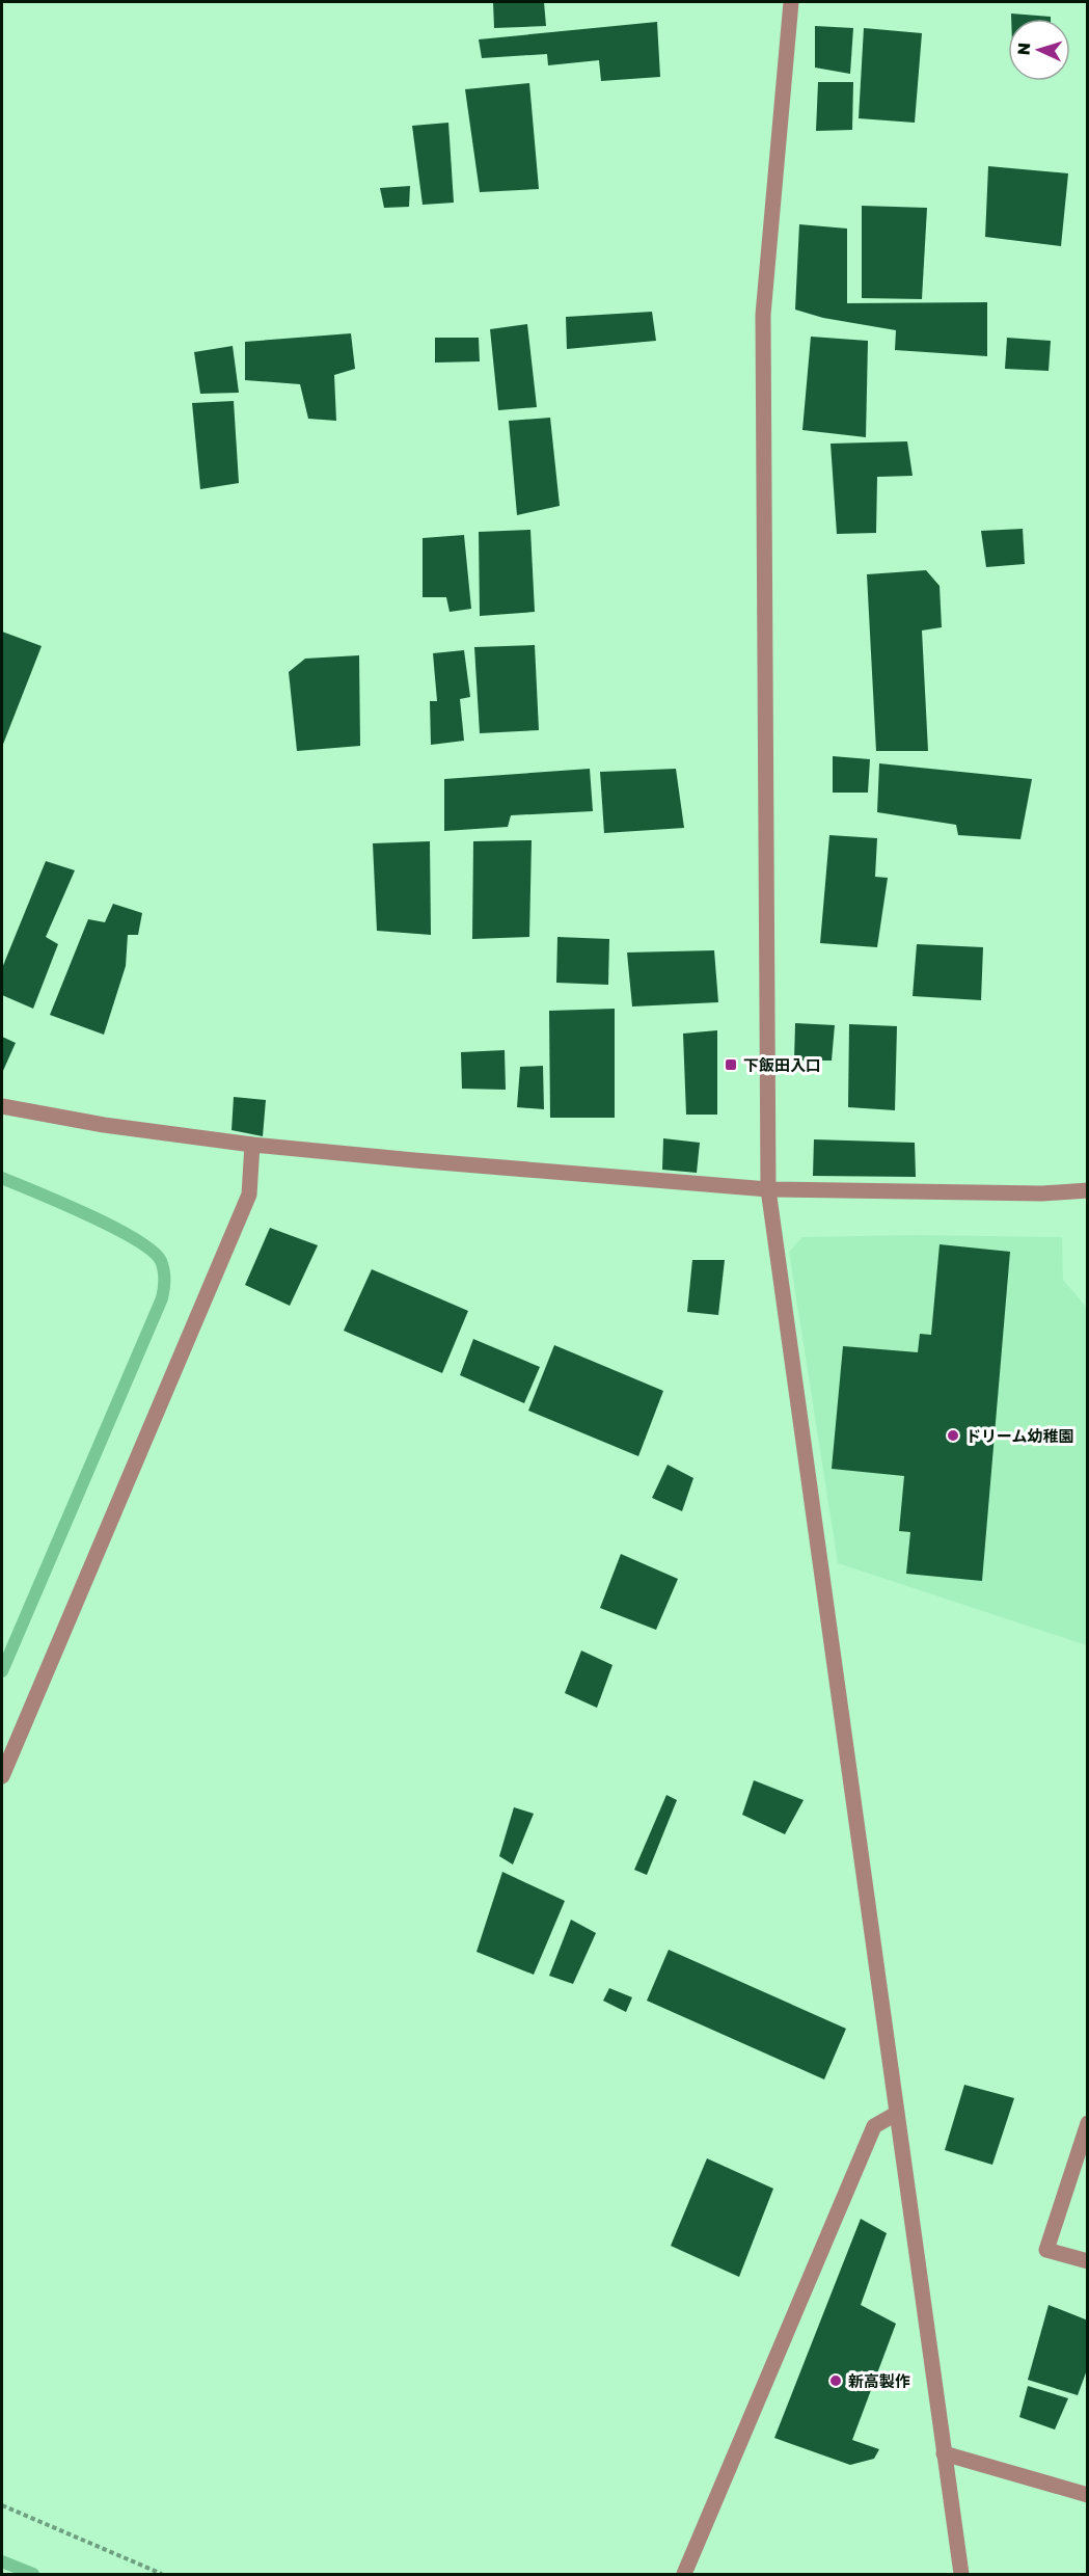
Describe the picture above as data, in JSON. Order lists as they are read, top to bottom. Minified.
{"places":{"transit":["下飯田入口"],"other":["ドリーム幼稚園","新高製作"]},"north":"left"}
